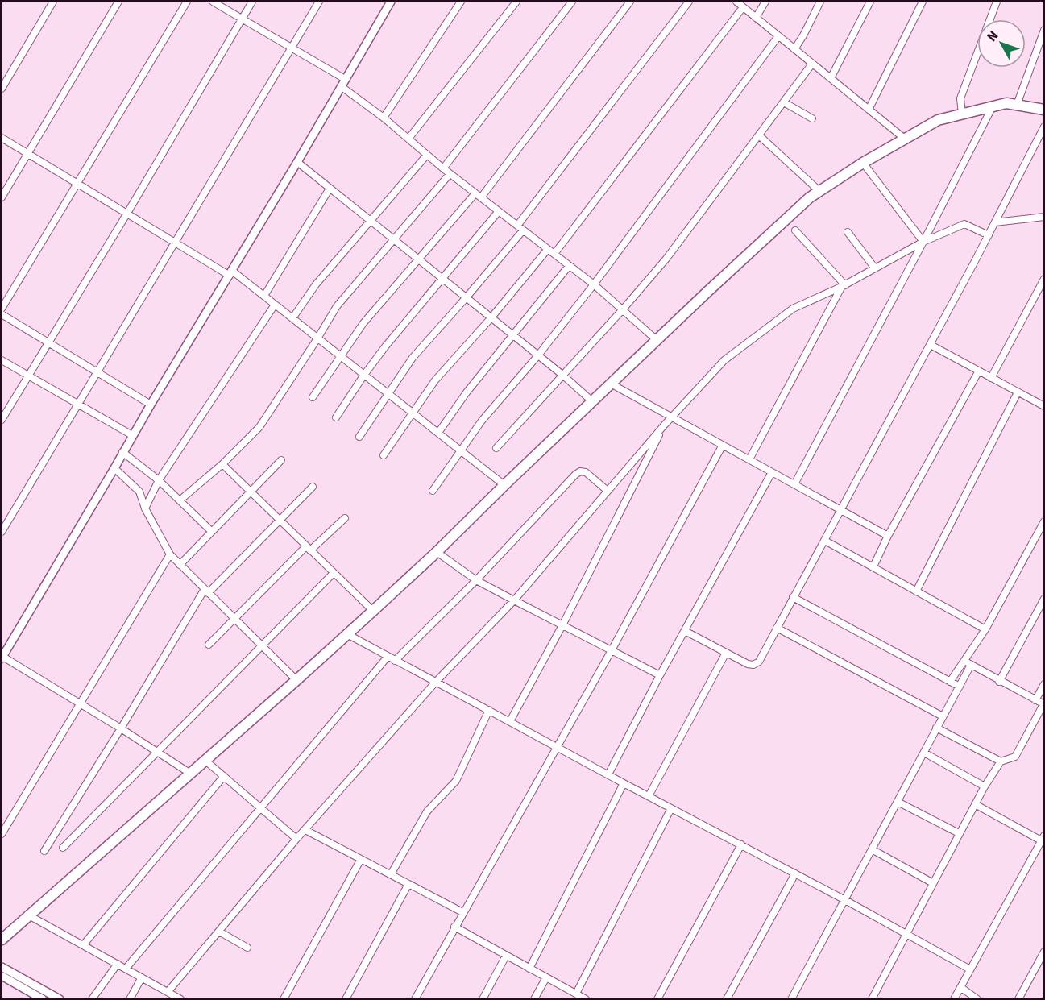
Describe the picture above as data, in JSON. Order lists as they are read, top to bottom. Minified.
{"north":"top left"}
